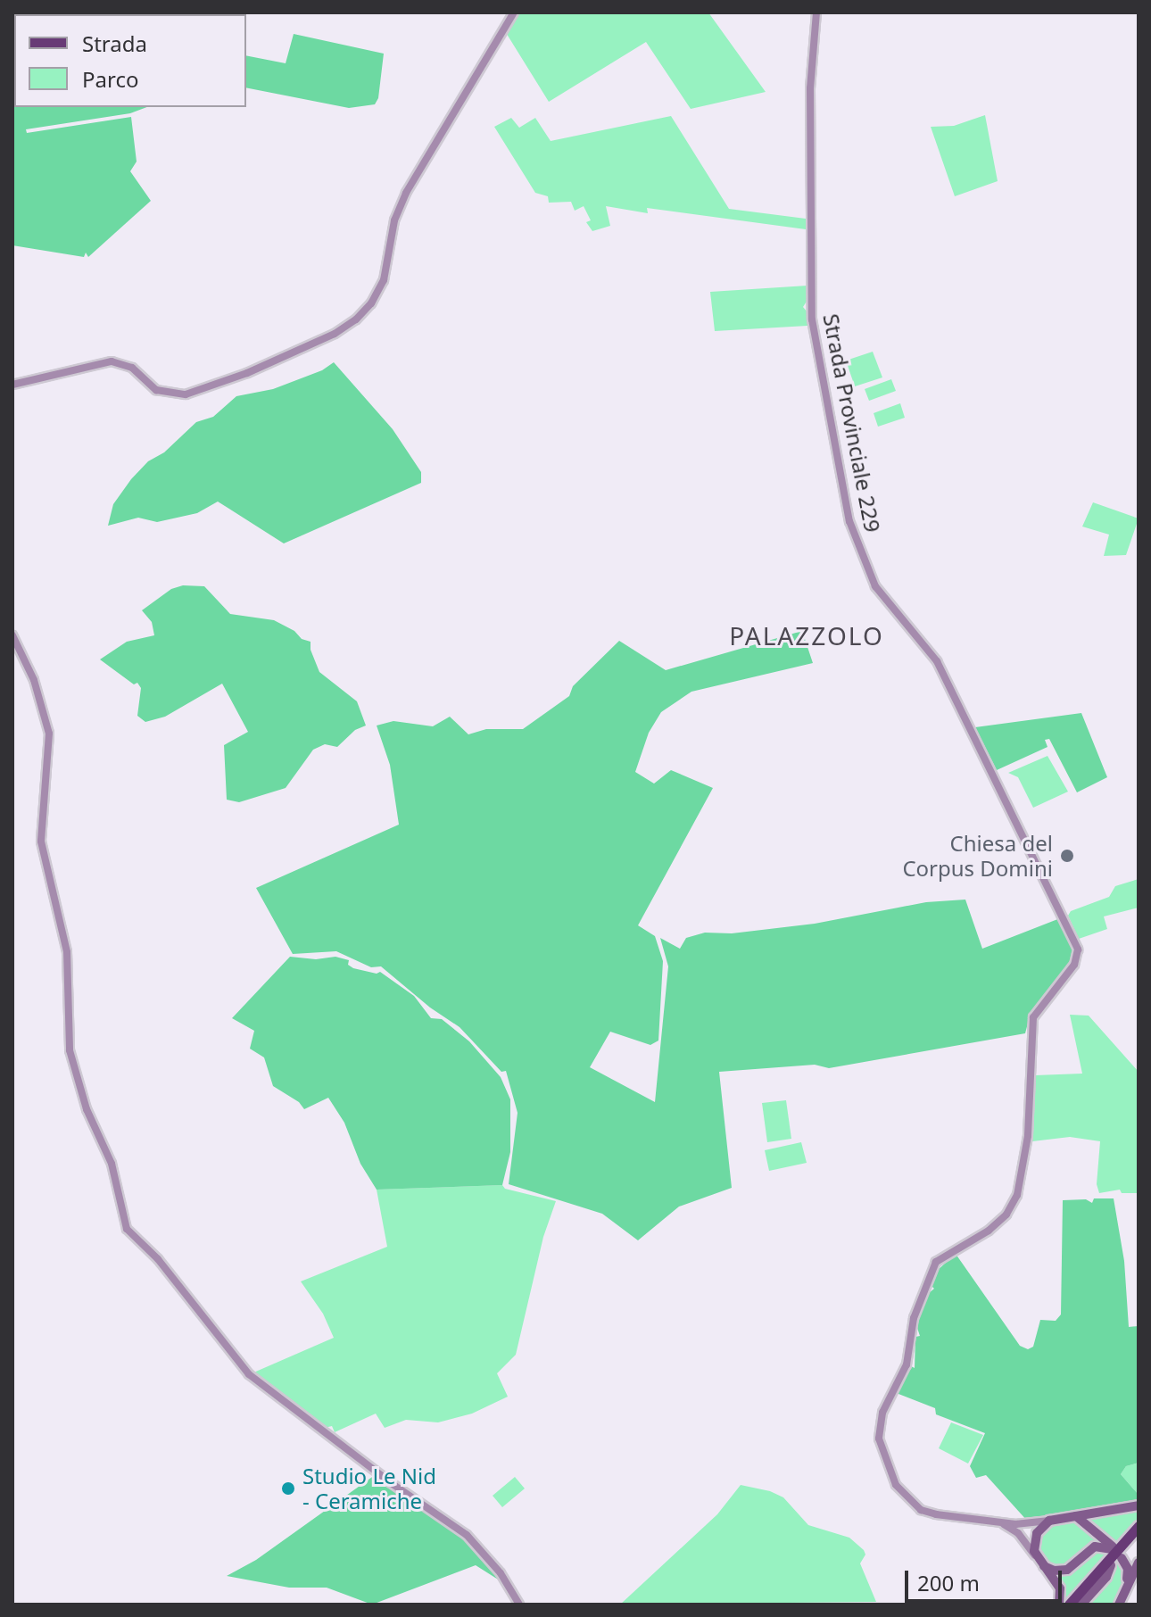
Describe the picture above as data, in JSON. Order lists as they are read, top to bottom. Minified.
{"streets":{"street":["Strada Provinciale 229"]},"districts":["PALAZZOLO"],"places":["Chiesa del Corpus Domini","Studio Le Nid - Ceramiche"],"legend":["Strada","Parco"],"scale_bar":"200 m"}
